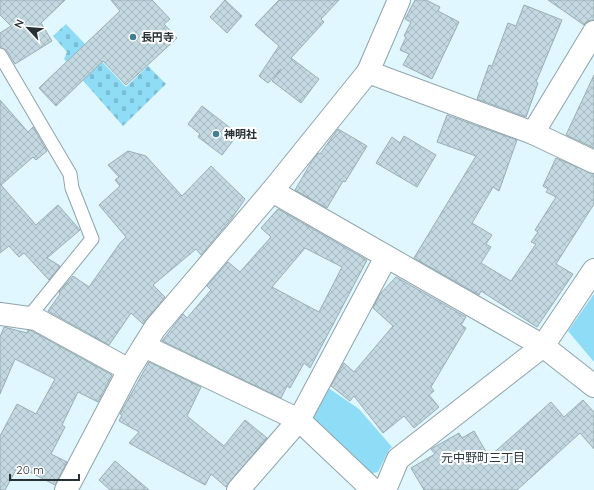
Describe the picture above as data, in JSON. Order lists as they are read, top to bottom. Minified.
{"districts":["元中野町三丁目"],"places":["長円寺","神明社"],"scale_bar":"20 m","north":"top left"}
